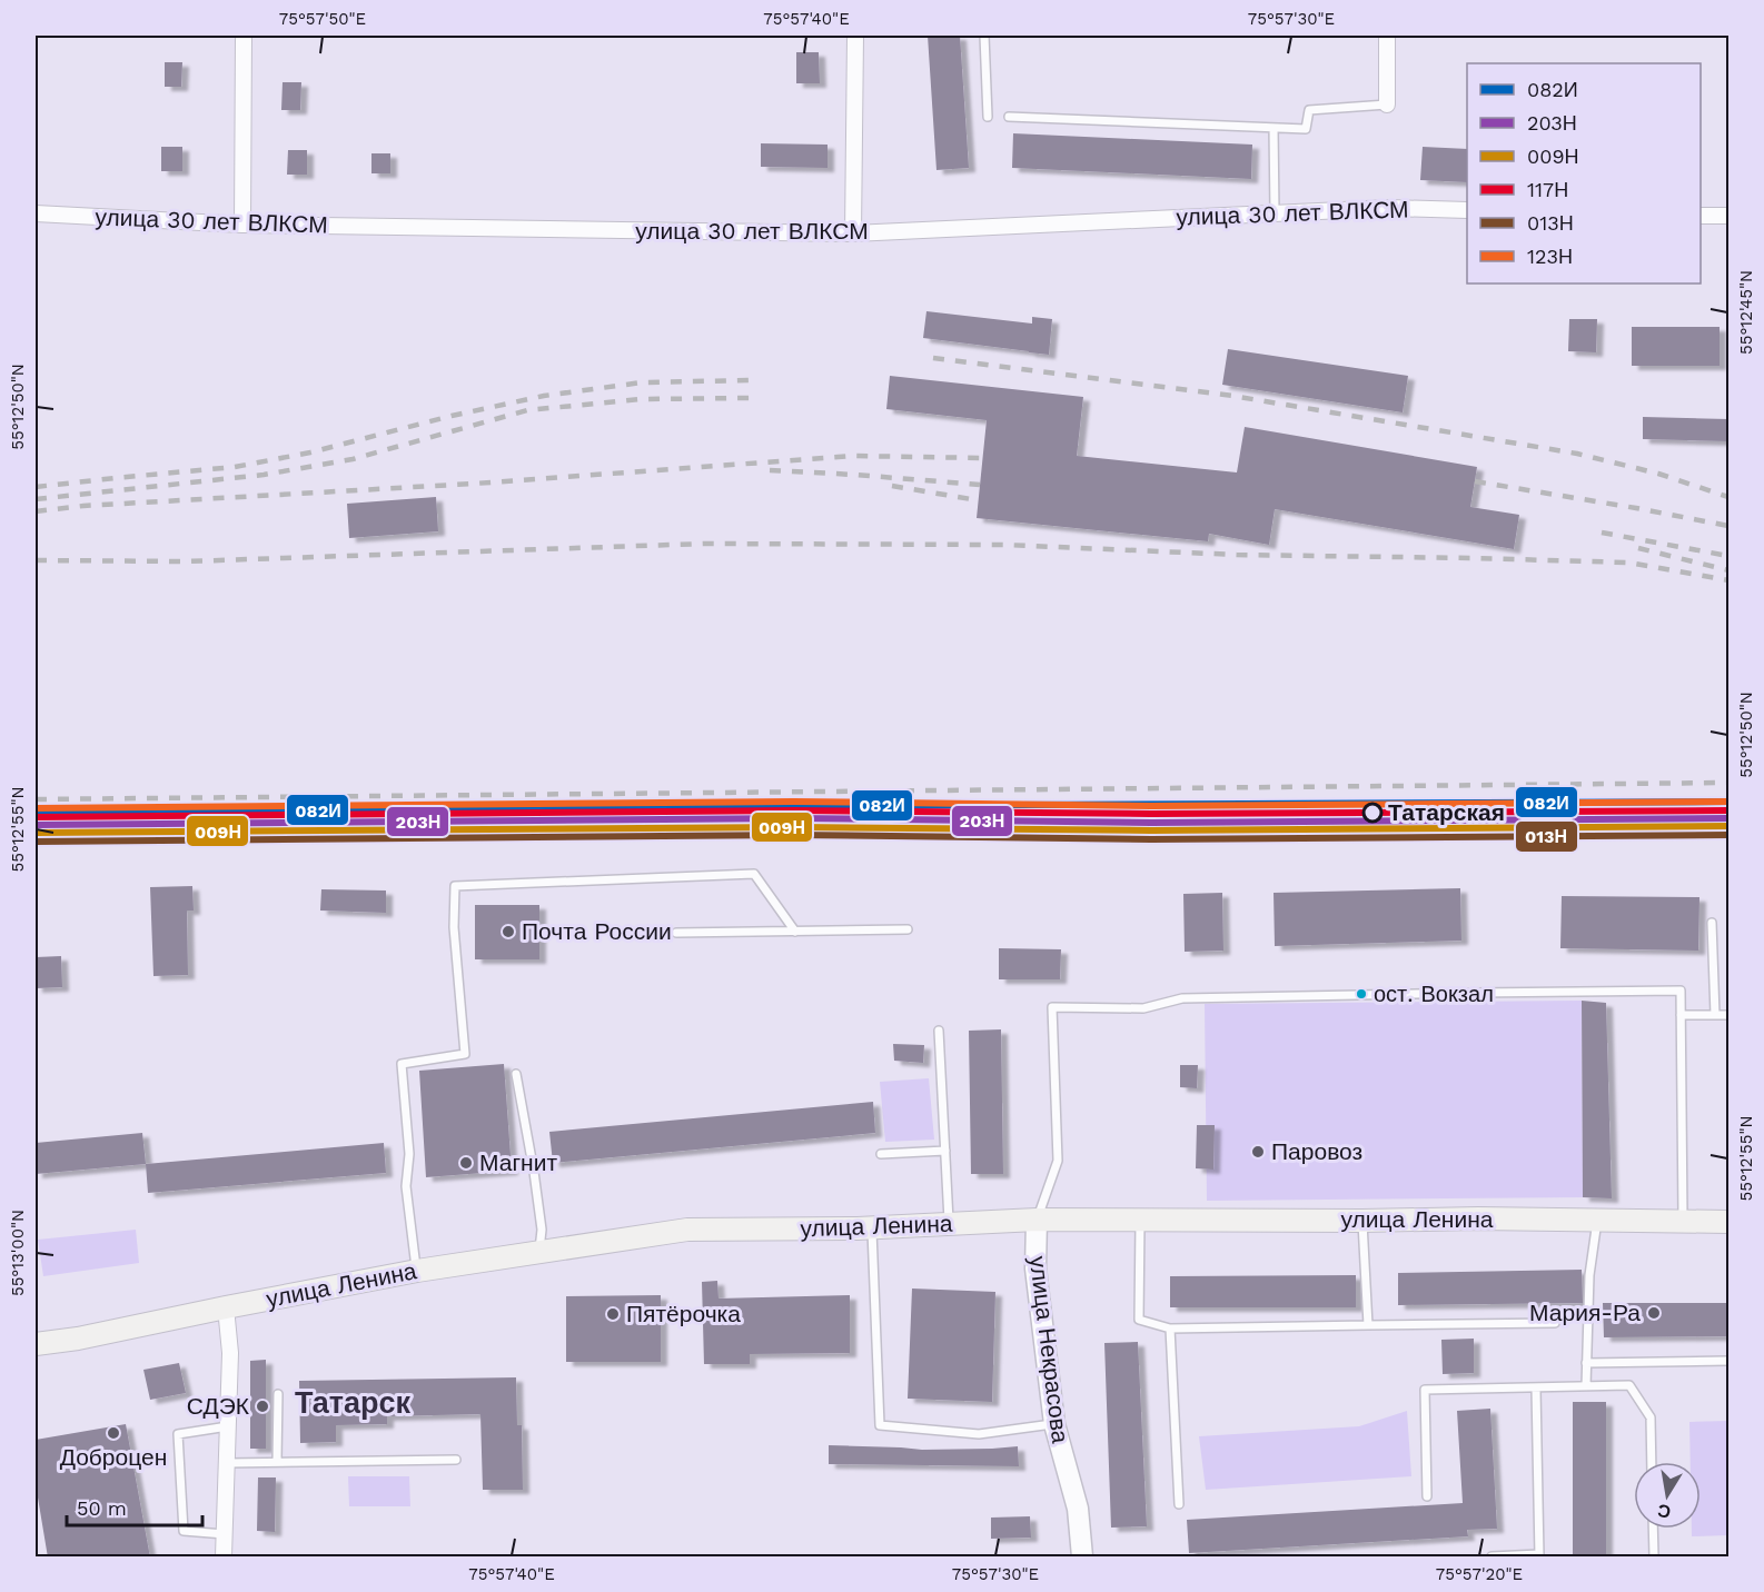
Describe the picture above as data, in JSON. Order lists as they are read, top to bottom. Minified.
{"streets":{"main road":["улица Ленина"],"street":["улица 30 лет ВЛКСМ","улица Некрасова"]},"crossings":[["улица Ленина","улица Некрасова"]],"districts":["Татарск"],"places":["Татарская","Почта России","ост. Вокзал","Паровоз","Магнит","Мария-Ра","Пятёрочка","СДЭК","Доброцен"],"lines":["transit line 082И","transit line 123Н","transit line 117Н","transit line 203Н","transit line 009Н","transit line 013Н"],"legend":["082И","203Н","009Н","117Н","013Н","123Н"],"scale_bar":"50 m","north":"bottom","coordinates":["75°57'50\"E","75°57'40\"E","75°57'30\"E","55°12'45\"N","55°12'50\"N","55°12'55\"N","55°13'00\"N","75°57'20\"E"]}
